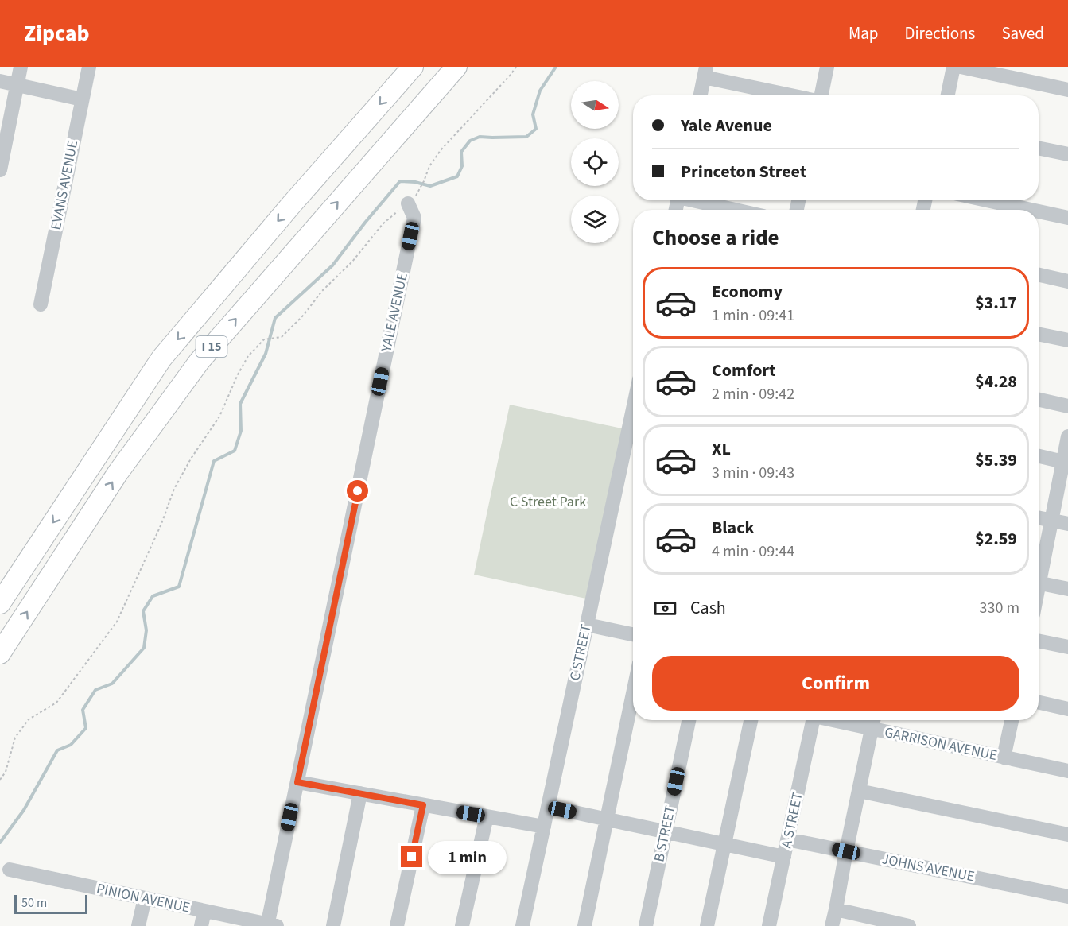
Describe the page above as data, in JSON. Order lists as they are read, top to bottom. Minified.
{"streets":{"highway":["I 15"],"street":["EVANS AVENUE","YALE AVENUE","C STREET","GARRISON AVENUE","A STREET","B STREET","JOHNS AVENUE","PINION AVENUE"]},"crossings":[["YALE AVENUE","PINION AVENUE"],["A STREET","JOHNS AVENUE"]],"parks":["C Street Park"],"scale_bar":"50 m","north":"right","page":{"header":"Zipcab","nav":["Map","Directions","Saved"],"banner":["Yale Avenue","Princeton Street"],"heading":"Choose a ride","list":[{"name":"Economy","note":"1 min · 09:41","value":"$3.17"},{"name":"Comfort","note":"2 min · 09:42","value":"$4.28"},{"name":"XL","note":"3 min · 09:43","value":"$5.39"},{"name":"Black","note":"4 min · 09:44","value":"$2.59"}],"pay":["Cash","330 m"],"buttons":"Confirm","bubble":"1 min","scale":"50 m"}}
